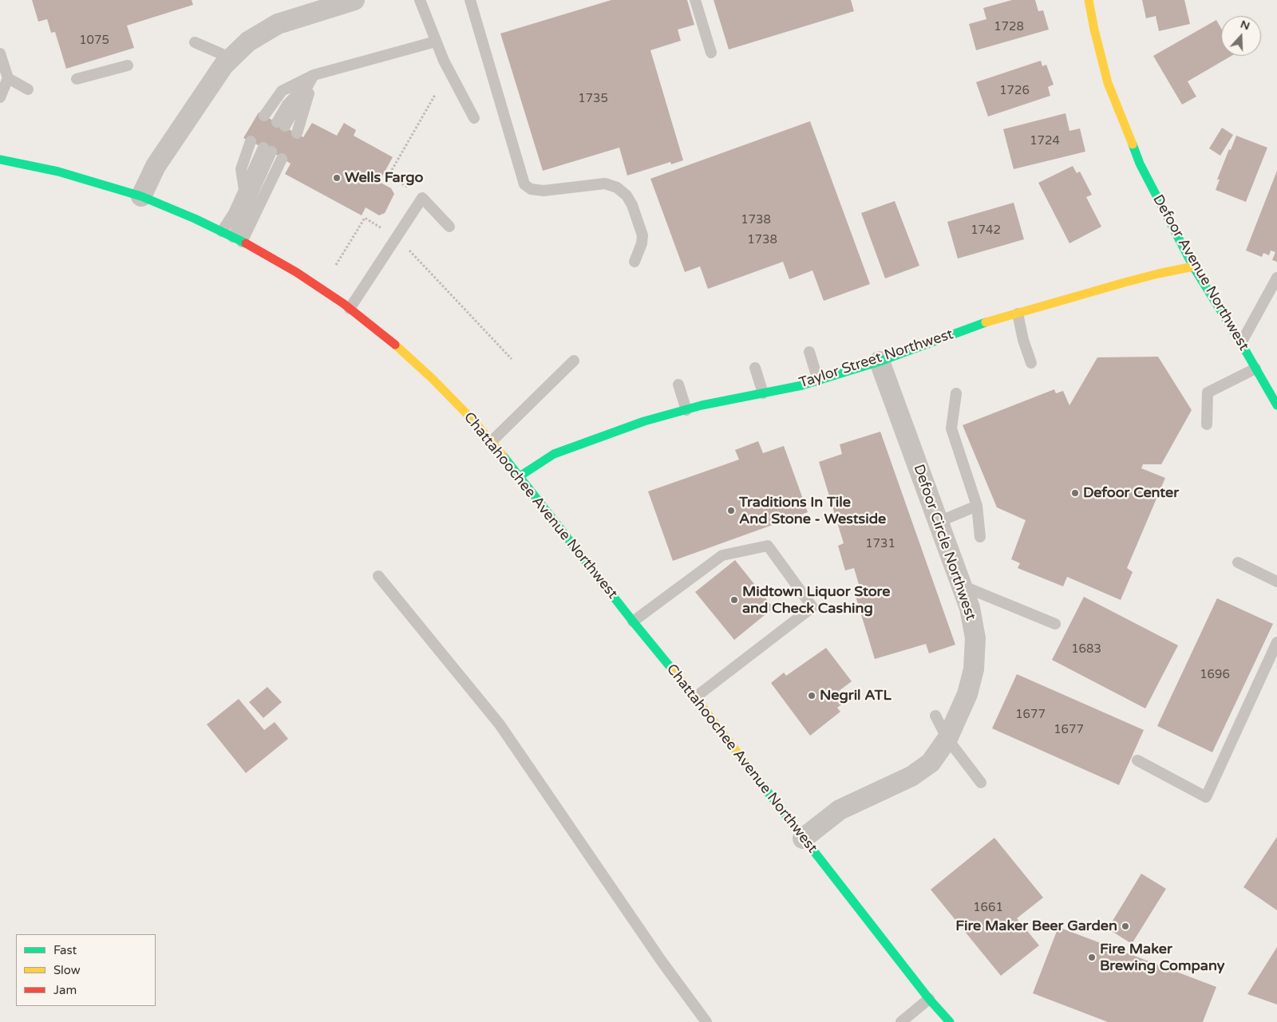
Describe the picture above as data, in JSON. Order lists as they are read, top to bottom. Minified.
{"streets":{"street":["Defoor Avenue Northwest","Taylor Street Northwest","Chattahoochee Avenue Northwest","Defoor Circle Northwest"]},"crossings":[["Defoor Avenue Northwest","Taylor Street Northwest"],["Taylor Street Northwest","Chattahoochee Avenue Northwest"],["Taylor Street Northwest","Defoor Circle Northwest"],["Chattahoochee Avenue Northwest","Defoor Circle Northwest"]],"places":["Wells Fargo","Defoor Center","Traditions In Tile And Stone - Westside","Midtown Liquor Store and Check Cashing","Negril ATL","Fire Maker Beer Garden","Fire Maker Brewing Company"],"house_numbers":["1728","1075","1726","1735","1724","1738","1742","1738","1731","1683","1696","1677","1677","1661"],"legend":["Fast","Slow","Jam"],"north":"top"}
